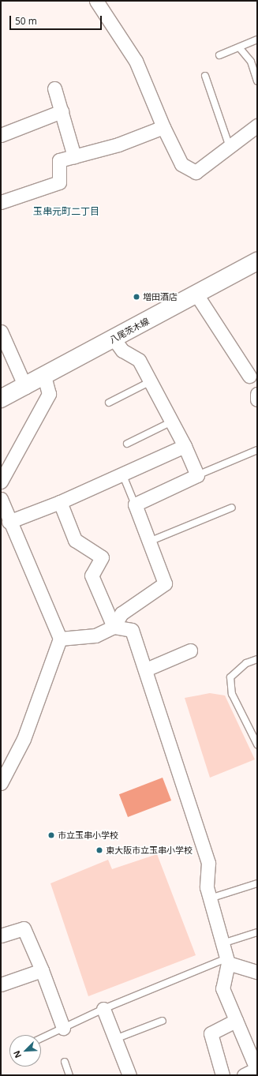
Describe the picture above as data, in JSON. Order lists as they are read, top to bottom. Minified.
{"streets":{"main road":["八尾茨木線"]},"districts":["玉串元町二丁目"],"places":["増田酒店","市立玉串小学校","東大阪市立玉串小学校"],"scale_bar":"50 m","north":"bottom left"}
